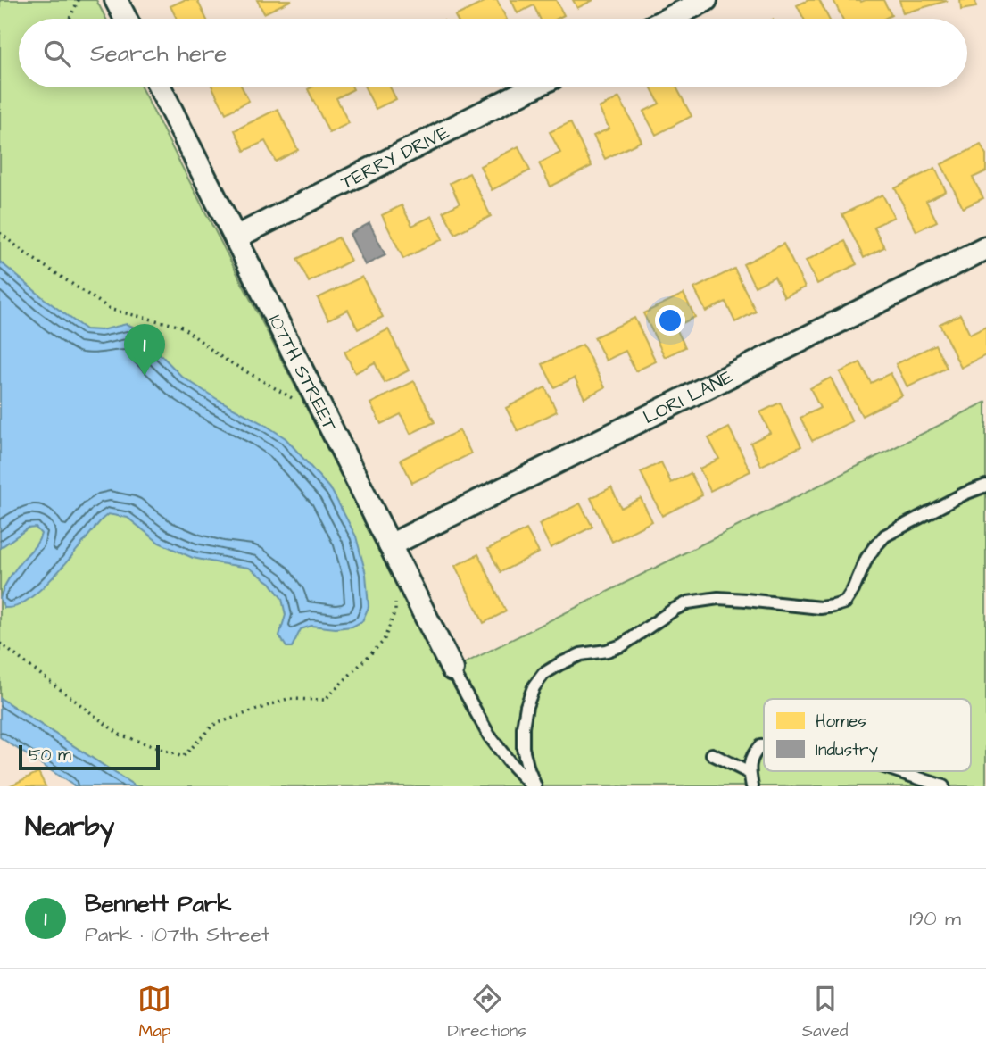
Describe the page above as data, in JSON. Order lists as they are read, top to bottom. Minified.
{"streets":{"street":["TERRY DRIVE","107TH STREET","LORI LANE"]},"crossings":[["TERRY DRIVE","107TH STREET"],["107TH STREET","LORI LANE"]],"legend":["Homes","Industry"],"scale_bar":"50 m","page":{"search":"Search here","pins":"1","scale":"50 m","heading":"Nearby","list":[{"mark":"1","name":"Bennett Park","note":"Park · 107th Street","value":"190 m"}],"nav":["Map","Directions","Saved"]}}
